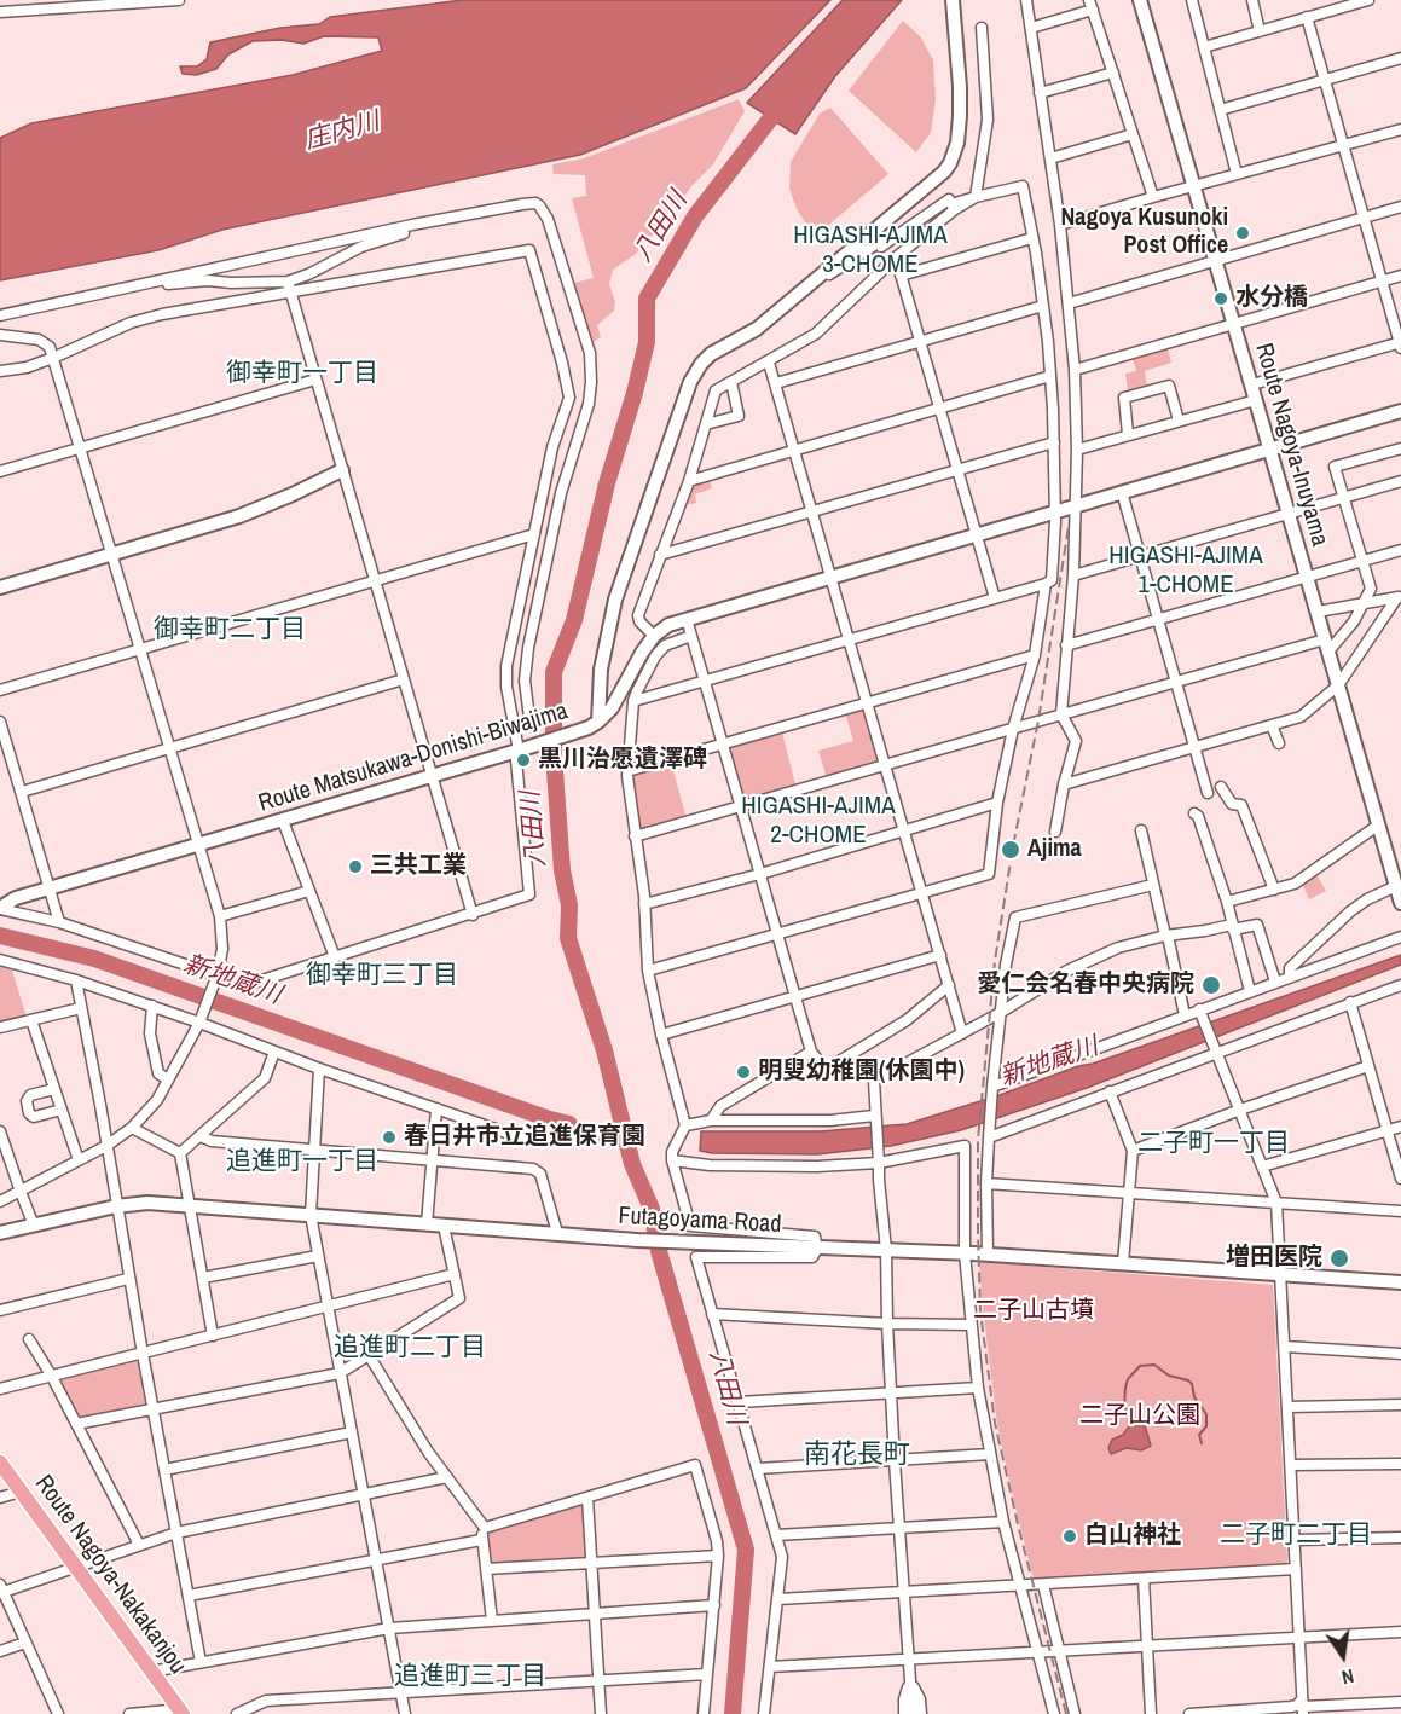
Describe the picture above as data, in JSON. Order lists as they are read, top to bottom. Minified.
{"streets":{"main road":["Route Nagoya-Inuyama","Route Matsukawa-Donishi-Biwajima","Futagoyama Road","Route Nagoya-Nakakanjou"]},"districts":["HIGASHI-AJIMA 3-CHOME","御幸町一丁目","HIGASHI-AJIMA 1-CHOME","御幸町二丁目","HIGASHI-AJIMA 2-CHOME","御幸町三丁目","二子町一丁目","追進町一丁目","追進町二丁目","南花長町","二子町二丁目","追進町三丁目"],"water":["庄内川","八田川","新地蔵川"],"parks":["二子山古墳","二子山公園"],"places":["Nagoya Kusunoki Post Office","水分橋","黒川治愿遺澤碑","Ajima","三共工業","愛仁会名春中央病院","明叟幼稚園(休園中)","春日井市立追進保育園","増田医院","白山神社"],"north":"bottom"}
